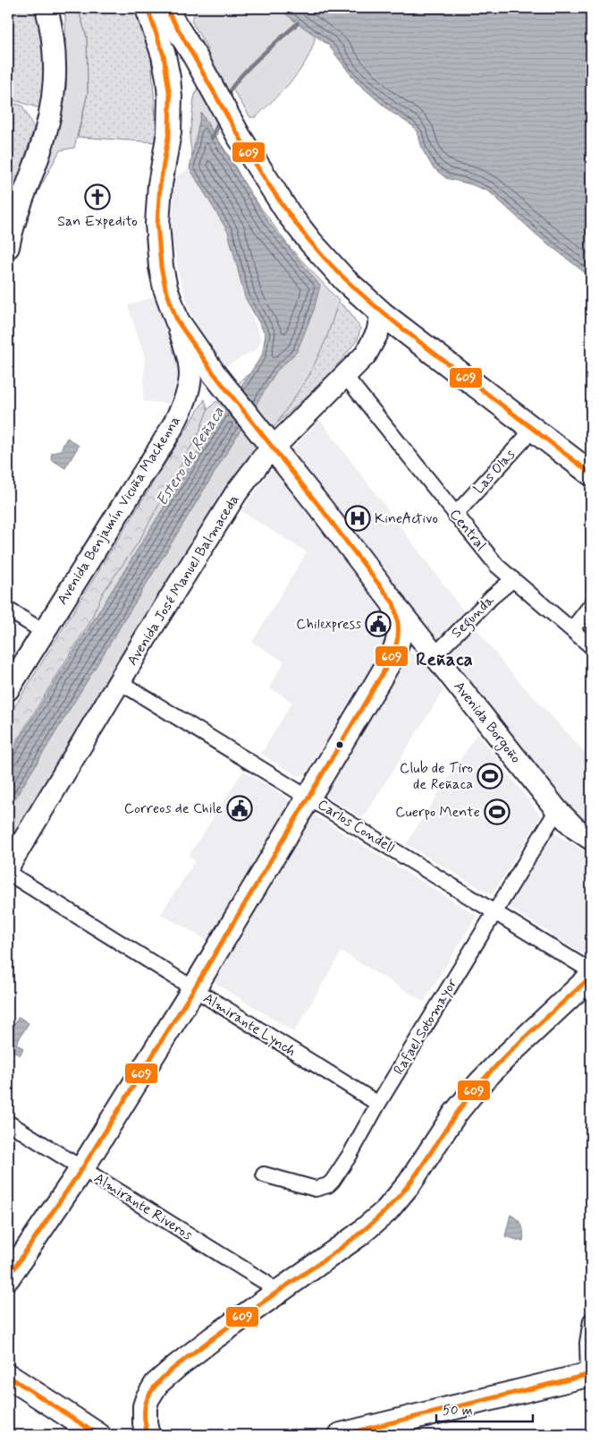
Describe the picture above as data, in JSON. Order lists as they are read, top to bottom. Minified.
{"streets":{"main road":["Avenida Benjamín Vicuña Mackenna","Avenida José Manuel Balmaceda","Avenida Borgoño"],"street":["Las Olas","Central","Segunda","Carlos Condell","Almirante Lynch","Rafael Sotomayor","Almirante Riveros"]},"crossings":[["Las Olas","Central"],["Avenida Benjamín Vicuña Mackenna","Avenida Borgoño"],["Central","Avenida José Manuel Balmaceda"],["Central","Segunda"],["Avenida José Manuel Balmaceda","Avenida Borgoño"],["Avenida José Manuel Balmaceda","Carlos Condell"],["Segunda","Avenida Borgoño"],["Avenida Borgoño","Rafael Sotomayor"],["Carlos Condell","Rafael Sotomayor"],["Almirante Lynch","Rafael Sotomayor"]],"districts":["Reñaca"],"water":["Estero de Reñaca"],"places":{"church":["San Expedito"],"hospital":["KineActivo"],"public building":["Chilexpress","Correos de Chile"],"sports":["Club de Tiro de Reñaca","Cuerpo Mente"]},"lines":["transit line 609"],"scale_bar":"50 m"}
